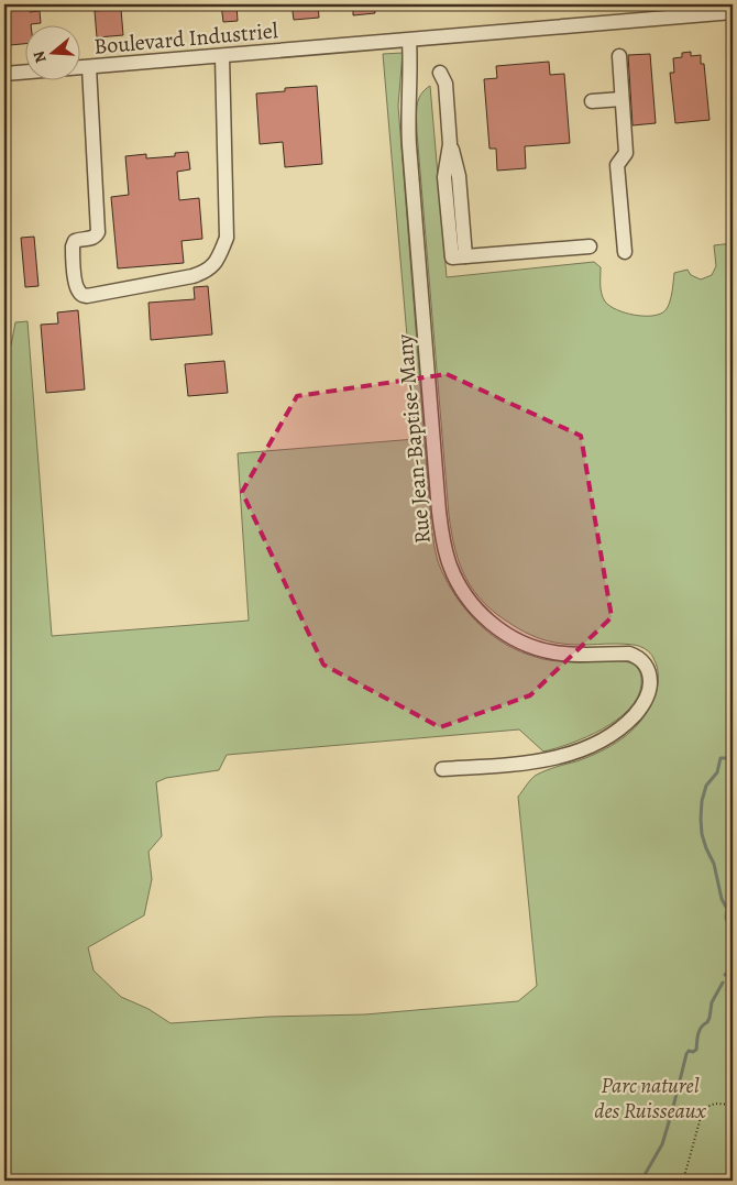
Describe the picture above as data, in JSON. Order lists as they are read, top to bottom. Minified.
{"streets":{"street":["Boulevard Industriel","Rue Jean-Baptise-Many"]},"crossings":[["Boulevard Industriel","Rue Jean-Baptise-Many"]],"parks":["Parc naturel des Ruisseaux"],"north":"left"}
